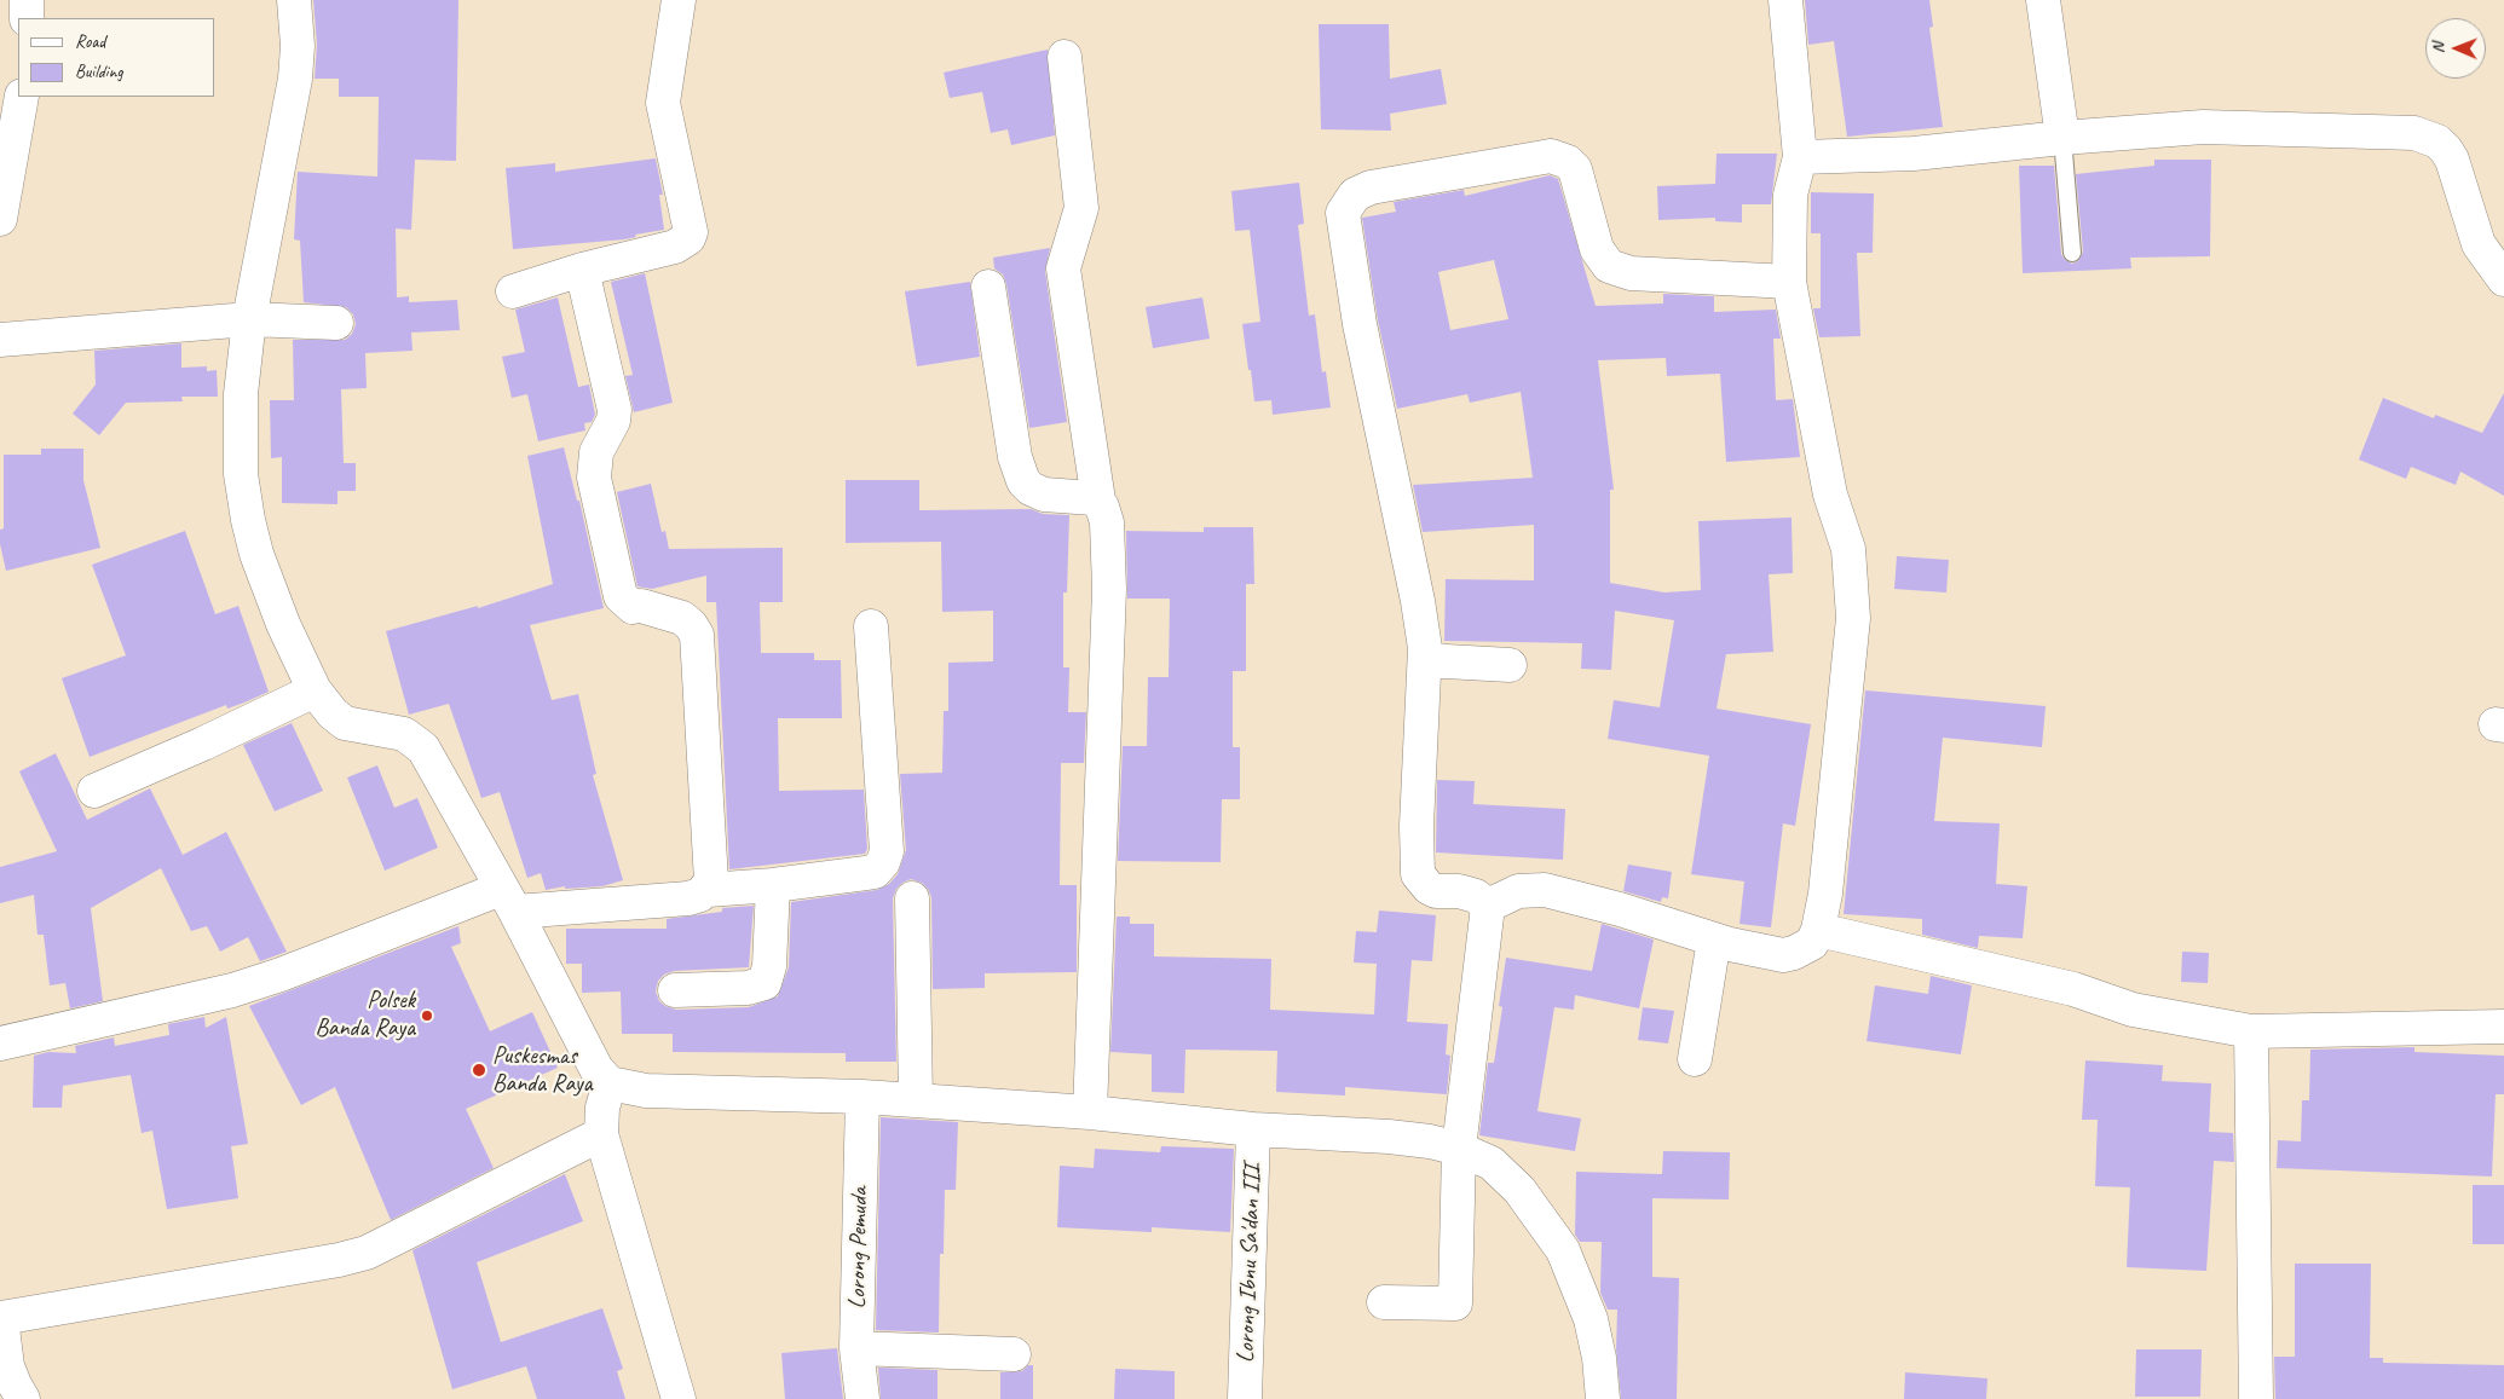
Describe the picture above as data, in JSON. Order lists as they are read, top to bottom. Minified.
{"streets":{"street":["Lorong Pemuda","Lorong Ibnu Sa'dan III"]},"places":["Polsek Banda Raya","Puskesmas Banda Raya"],"legend":["Road","Building"],"north":"left"}
